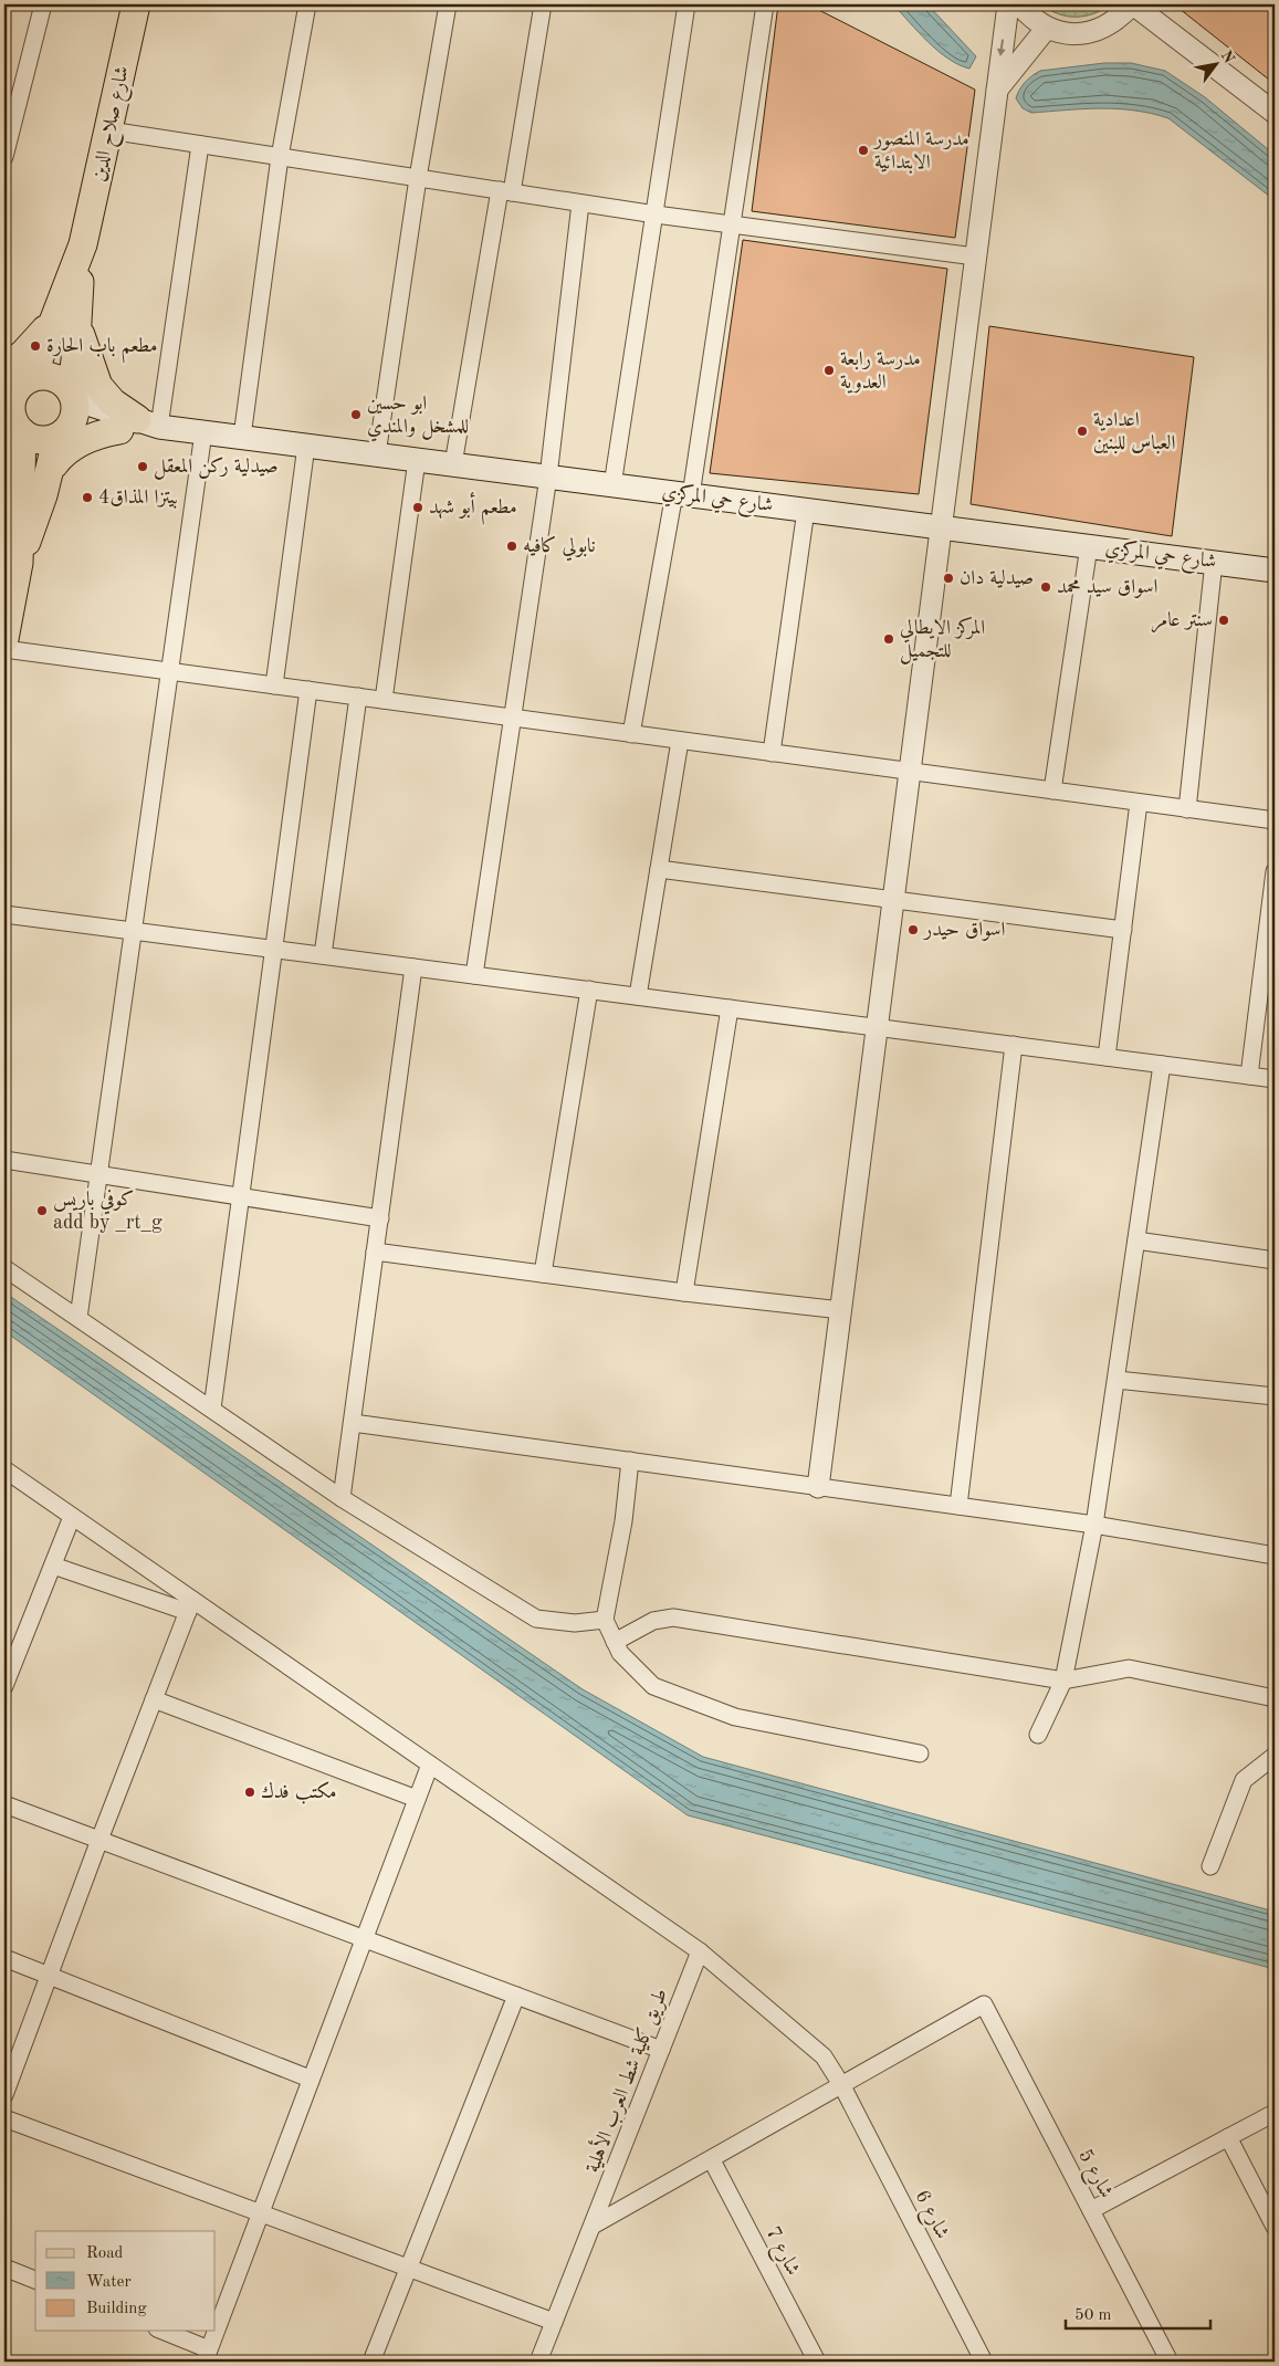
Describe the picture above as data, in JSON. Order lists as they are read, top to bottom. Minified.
{"streets":{"main road":["شارع صلاح الدين","شارع حي المركزي"],"street":["طريق كلية شط العرب الأهلية","شارع 5","شارع 6","شارع 7"]},"crossings":[["شارع صلاح الدين","شارع حي المركزي"],["طريق كلية شط العرب الأهلية","شارع 6"],["شارع 5","شارع 6"]],"places":["مدرسة المنصور الابتدائية","مطعم باب الحارة","مدرسة رابعة العدوية","ابو حسين للمشخل والمندي","اعدادية العباس للبنين","صيدلية ركن المعقل","بيتزا المذاق4","مطعم أبو شهد","نابولي كافيه","صيدلية دان","اسواق سيد محمد","سنتر عامر","المركز الايطالي للتجميل","اسواق حيدر","كوفي باريس add by _rt_g","مكتب فدك"],"legend":["Road","Water","Building"],"scale_bar":"50 m","north":"top right"}
